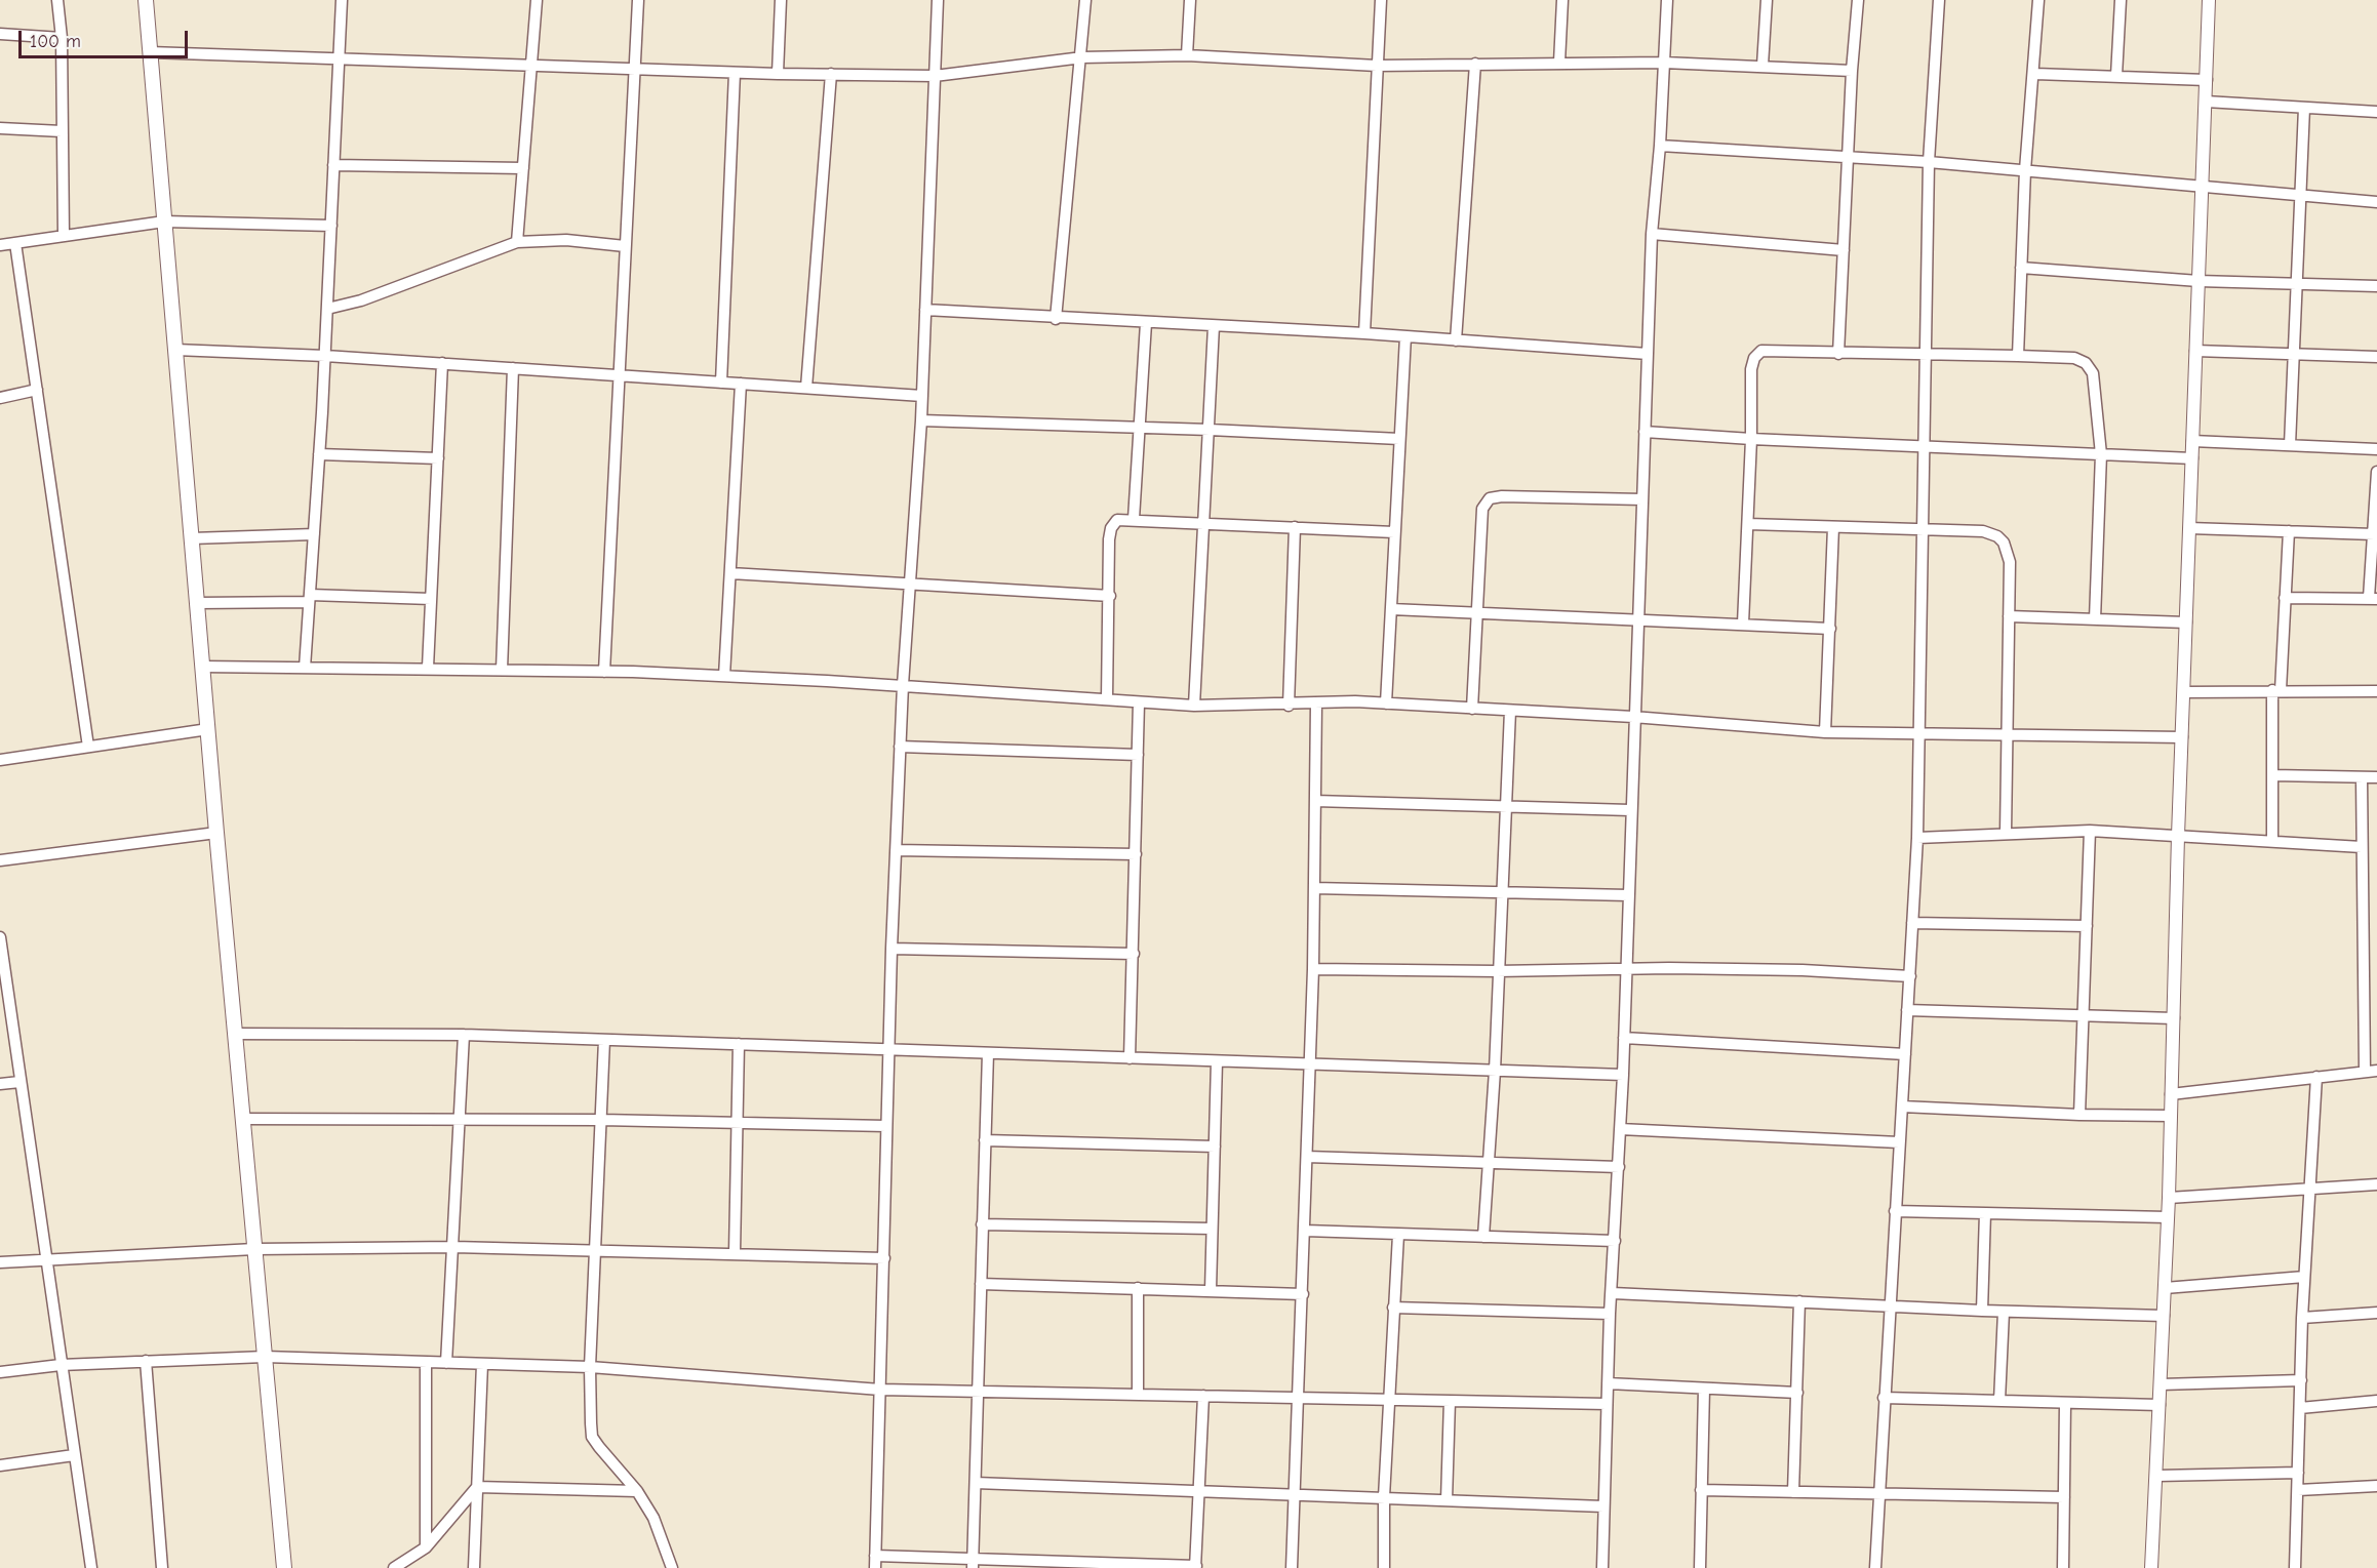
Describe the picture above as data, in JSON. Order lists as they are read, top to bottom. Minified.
{"scale_bar":"100 m"}
